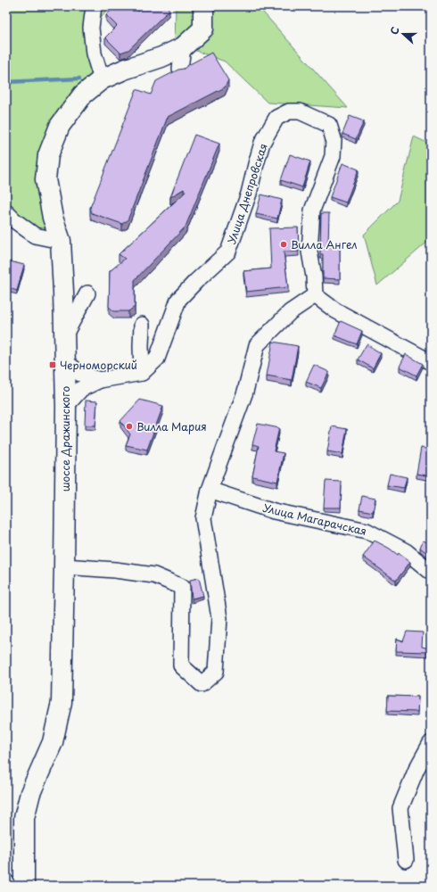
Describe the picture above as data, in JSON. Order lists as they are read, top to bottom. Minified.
{"streets":{"main road":["шоссе Дражинского"],"street":["Улица Днепровская","Улица Магарачская"]},"places":{"other":["Вилла Ангел","Вилла Мария"],"transit":["Черноморский"]},"north":"left"}
